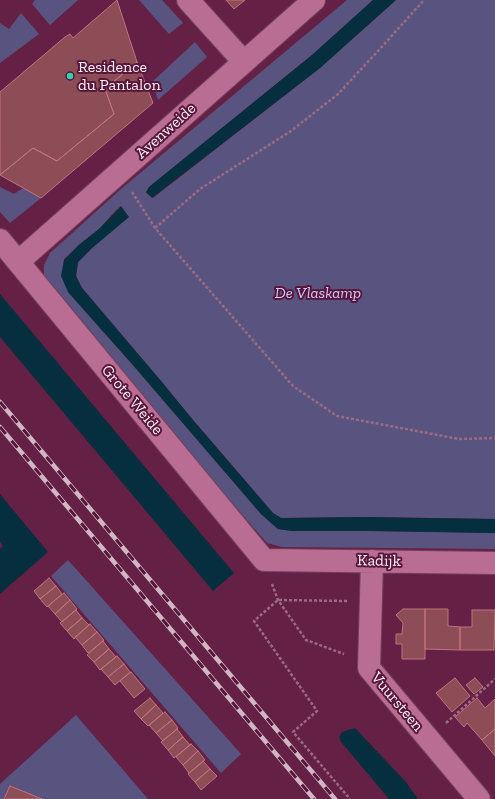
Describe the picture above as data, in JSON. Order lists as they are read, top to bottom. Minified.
{"streets":{"street":["Avenweide","Grote Weide","Kadijk","Vuursteen"]},"crossings":[["Avenweide","Grote Weide"],["Grote Weide","Kadijk"],["Kadijk","Vuursteen"]],"parks":["De Vlaskamp"],"places":["Residence du Pantalon"]}
